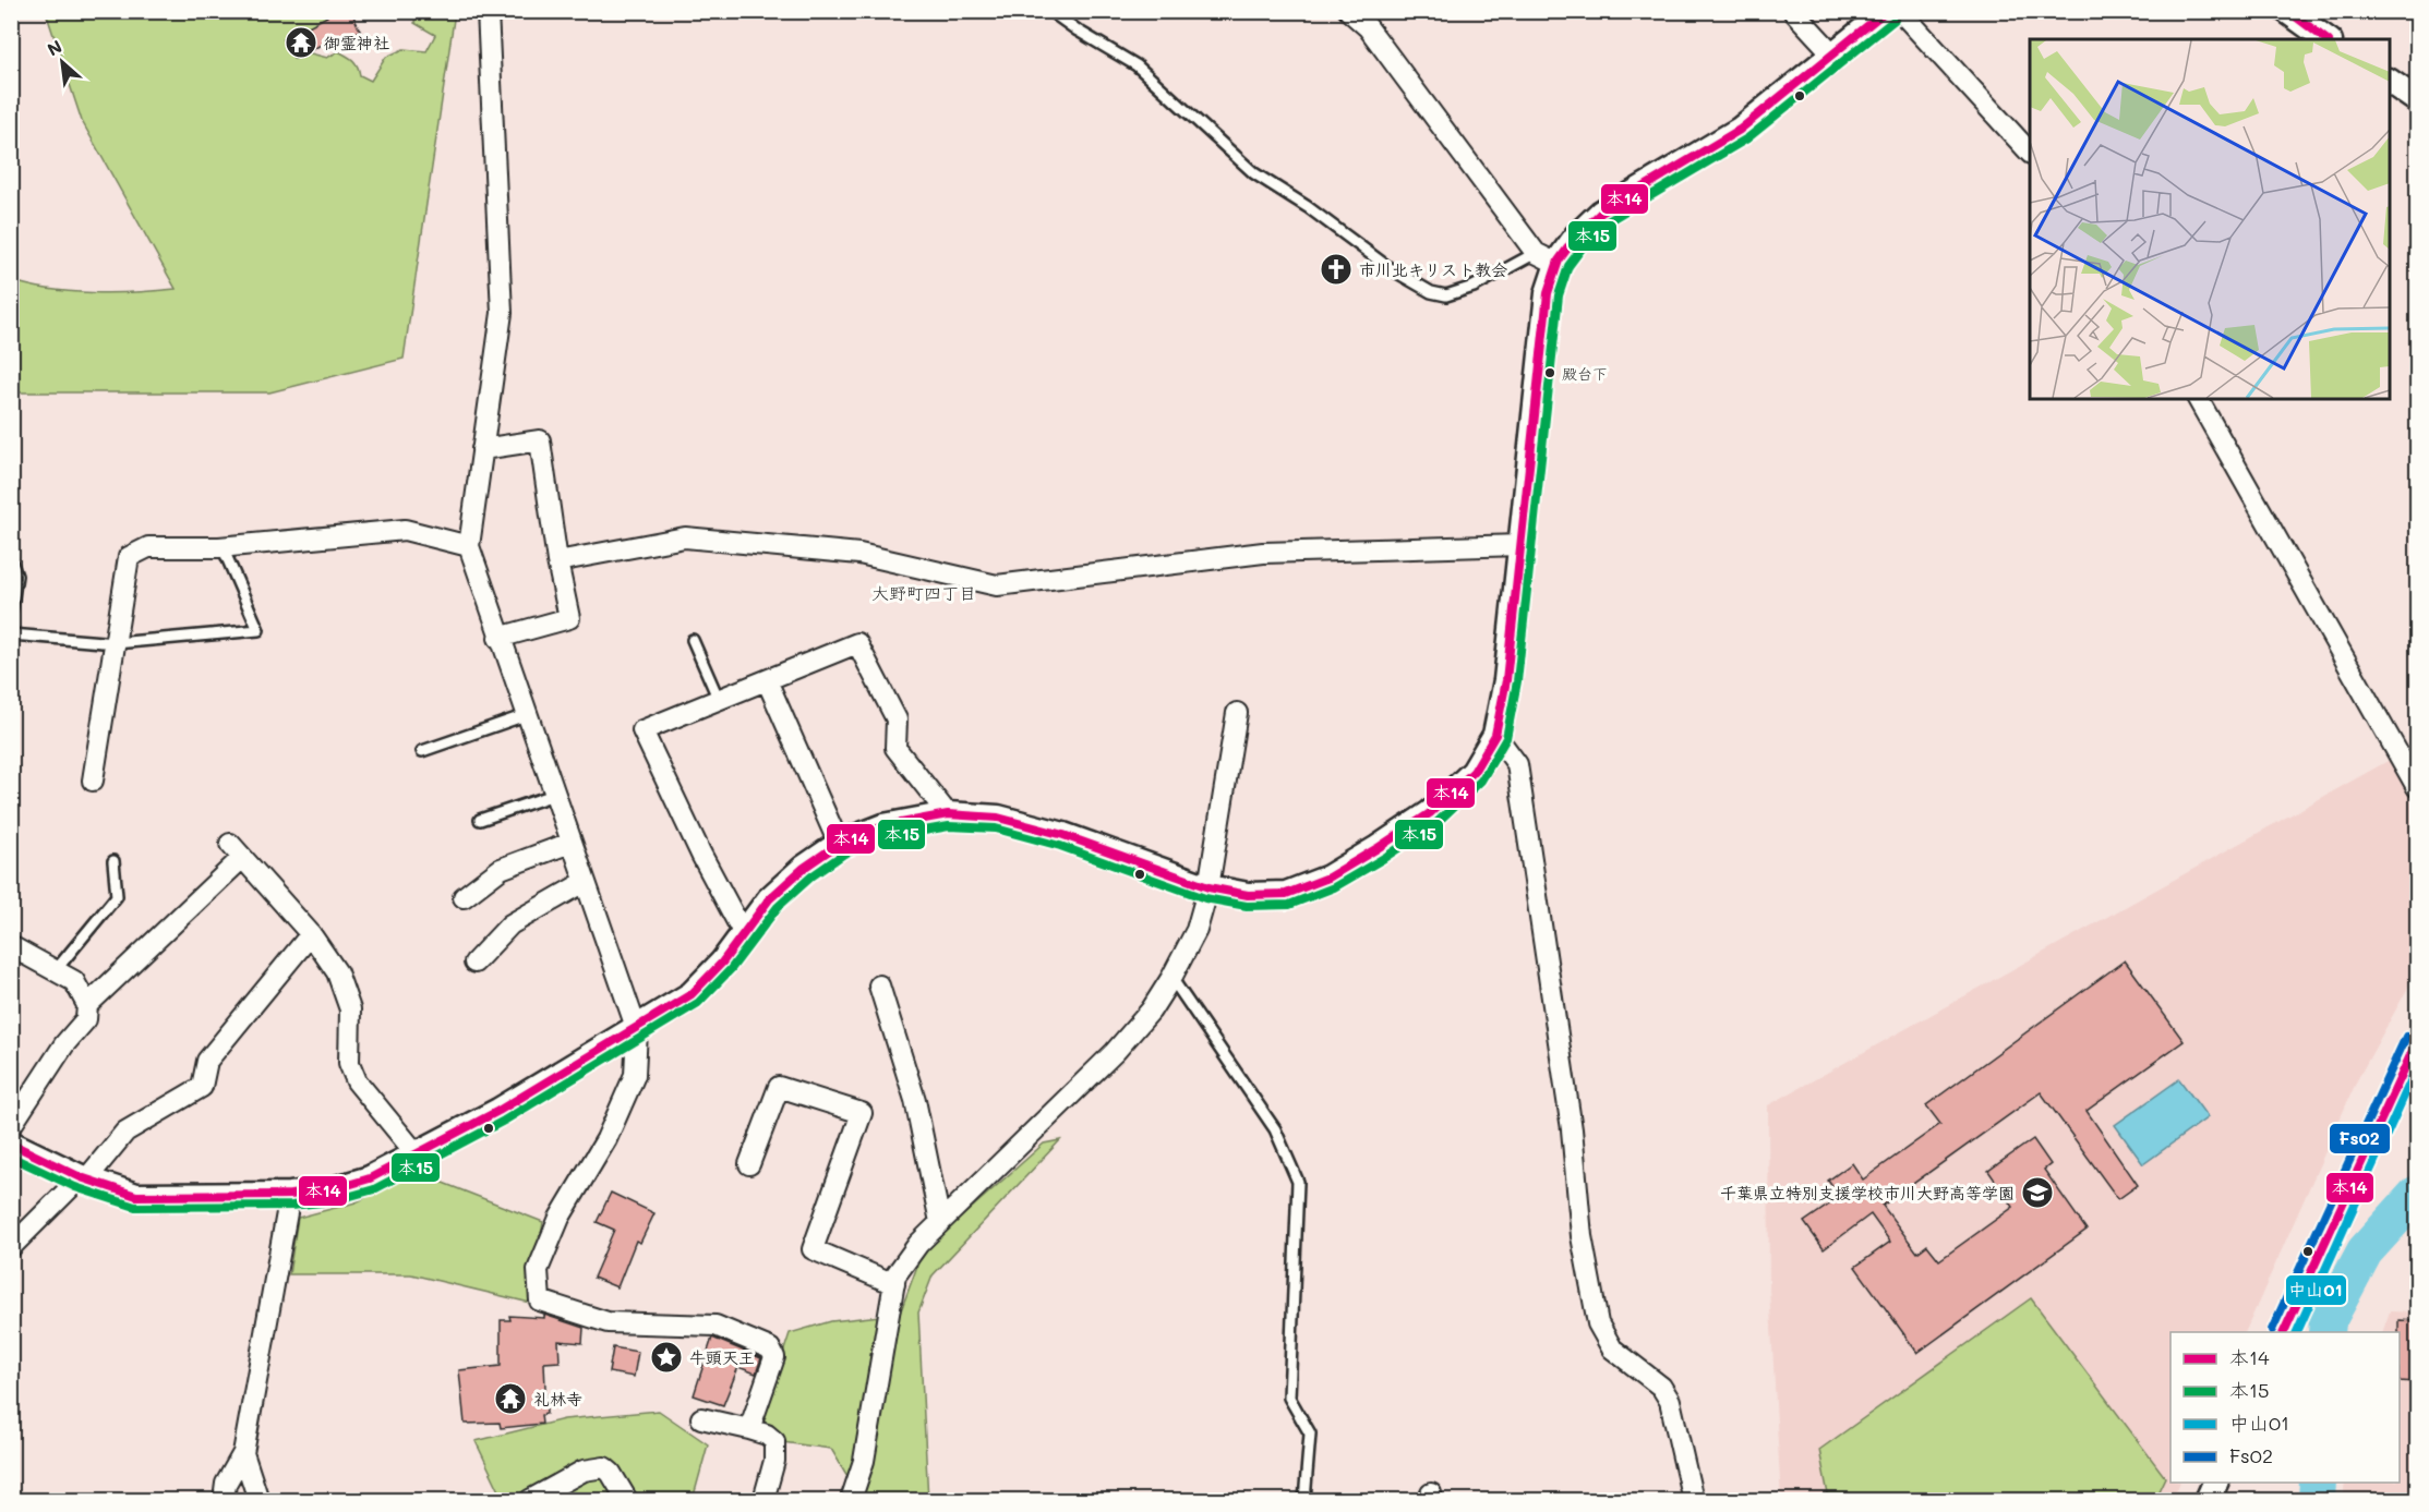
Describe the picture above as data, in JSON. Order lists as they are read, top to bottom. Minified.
{"districts":["大野町四丁目"],"places":{"temple":["御霊神社","礼林寺"],"church":["市川北キリスト教会"],"other":["殿台下"],"school or university":["千葉県立特別支援学校市川大野高等学園"],"place":["牛頭天王"]},"lines":["transit line 本14","transit line 本15","transit line Fs02","transit line 中山01"],"legend":["本14","本15","中山01","Fs02"],"north":"top left"}
